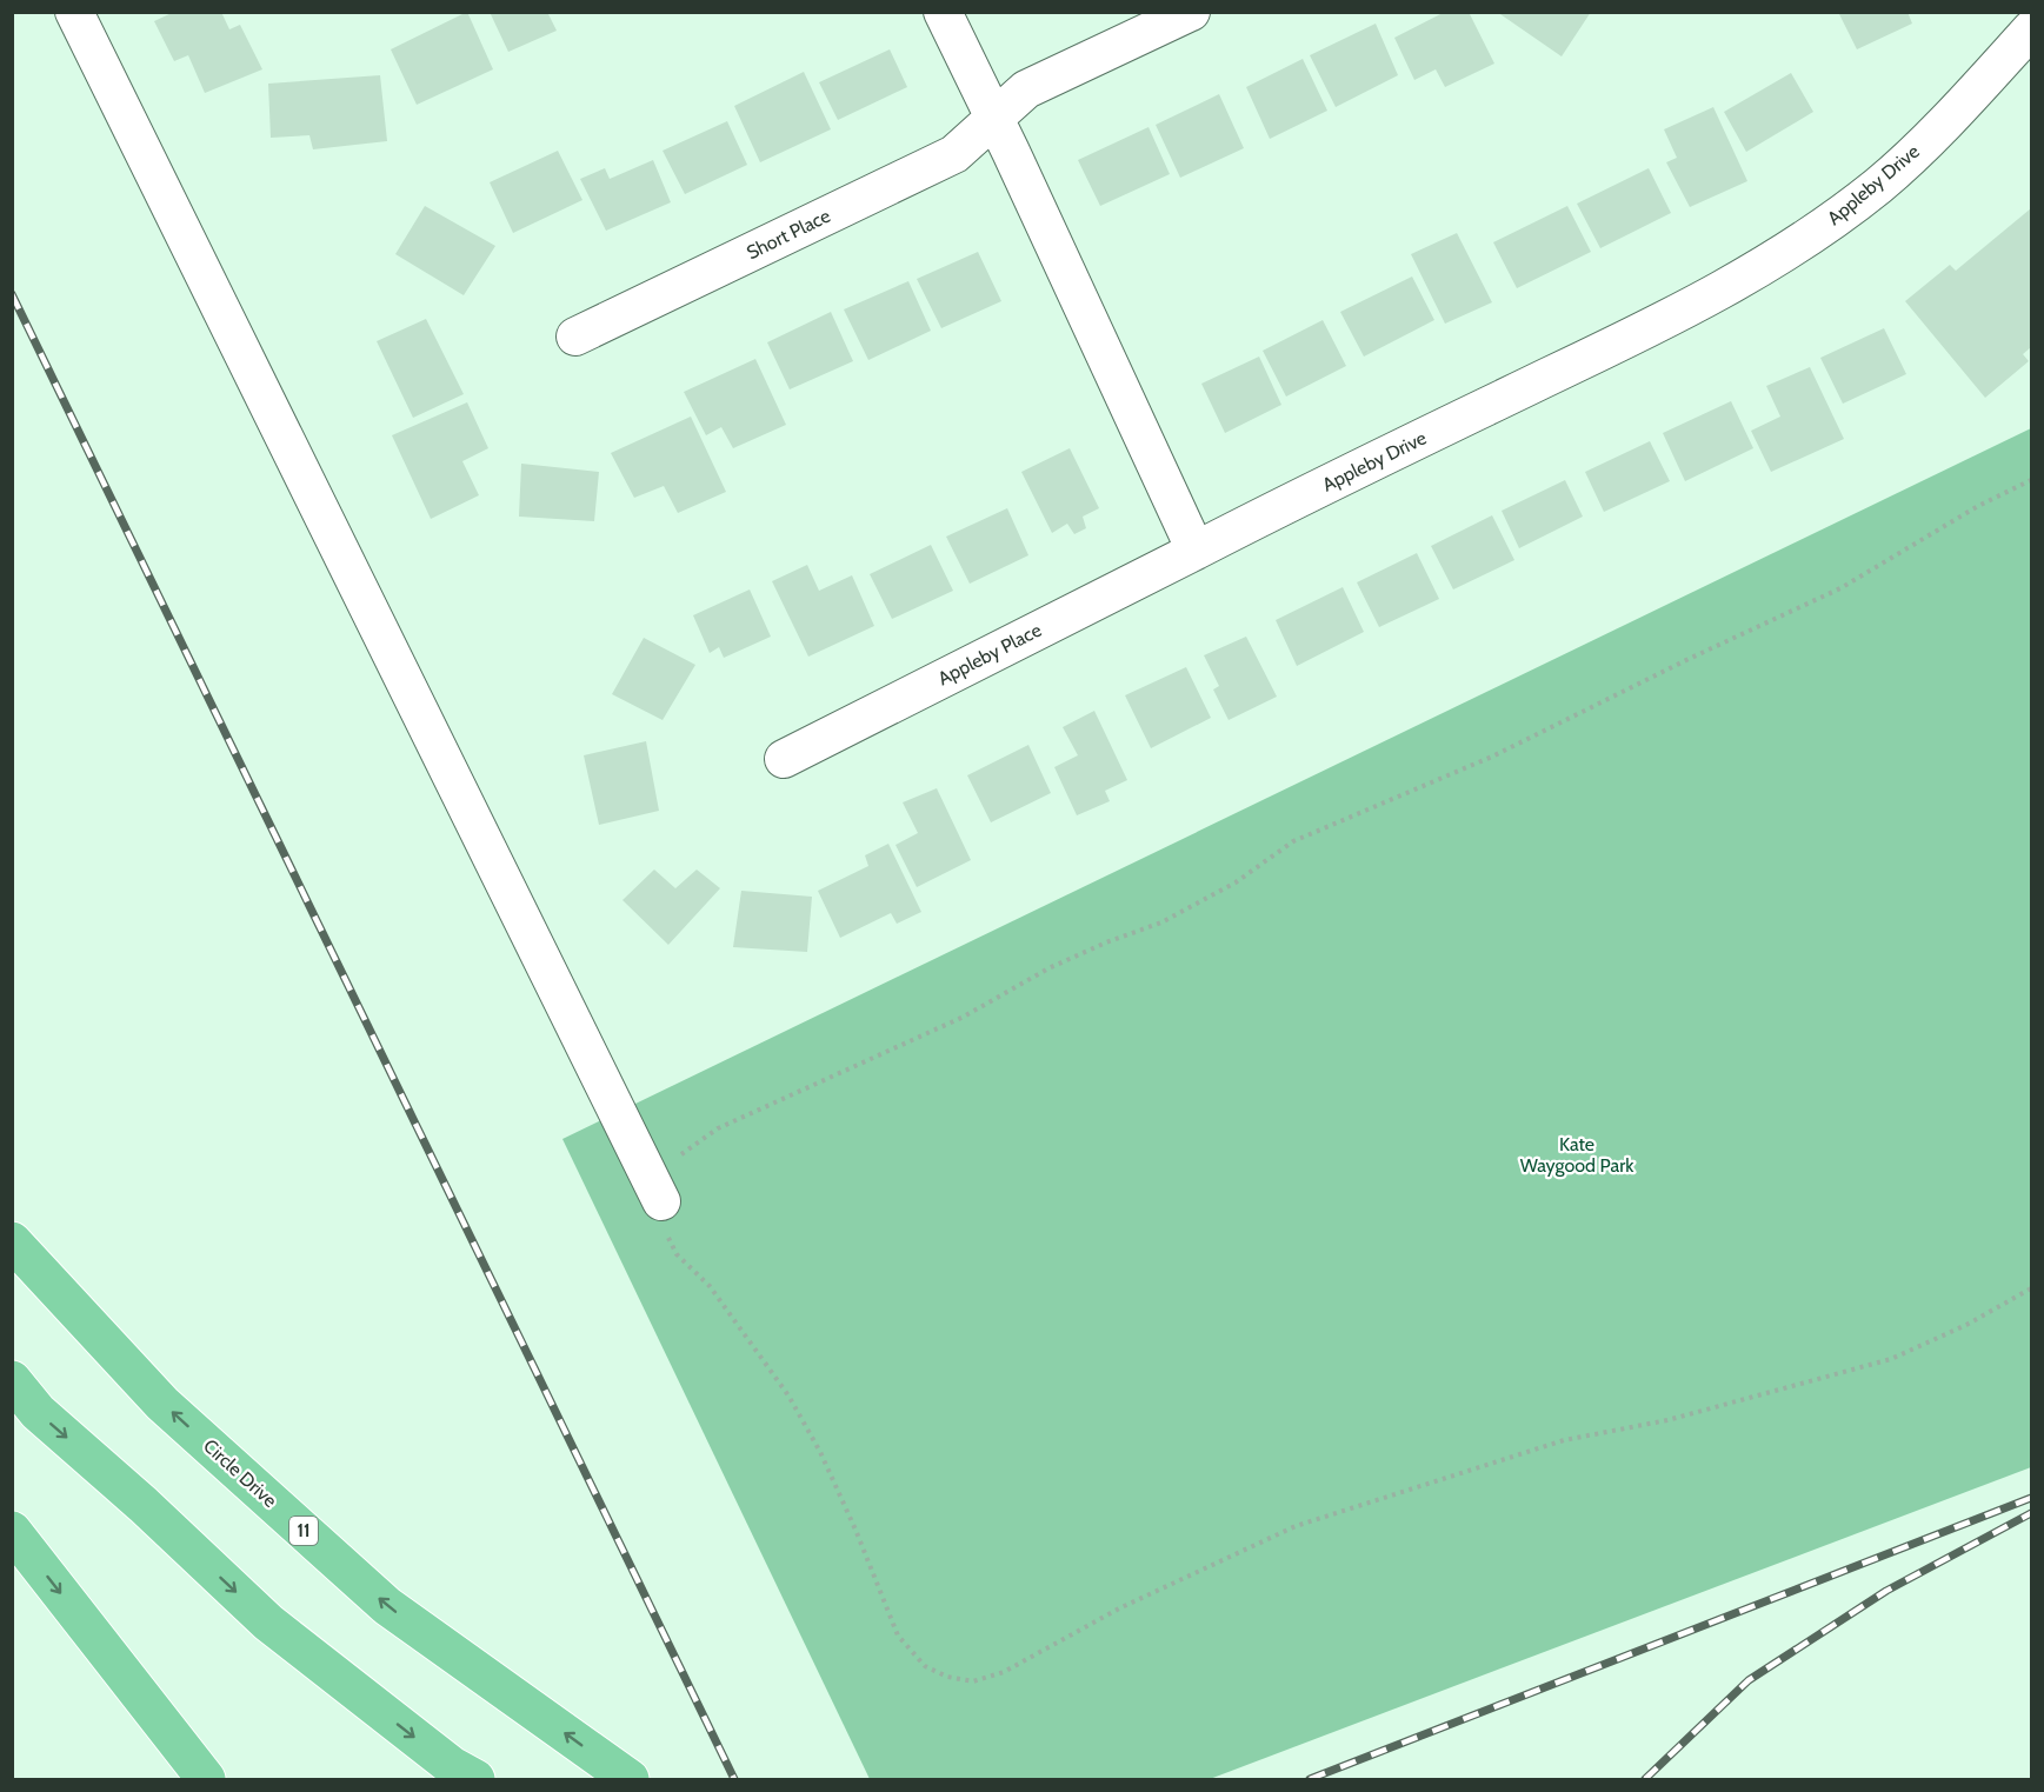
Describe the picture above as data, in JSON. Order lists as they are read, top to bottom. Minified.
{"streets":{"highway":["Circle Drive","11"],"street":["Appleby Drive","Short Place","Appleby Place"]},"crossings":[["Appleby Drive","Appleby Place"]],"parks":["Kate Waygood Park"]}
